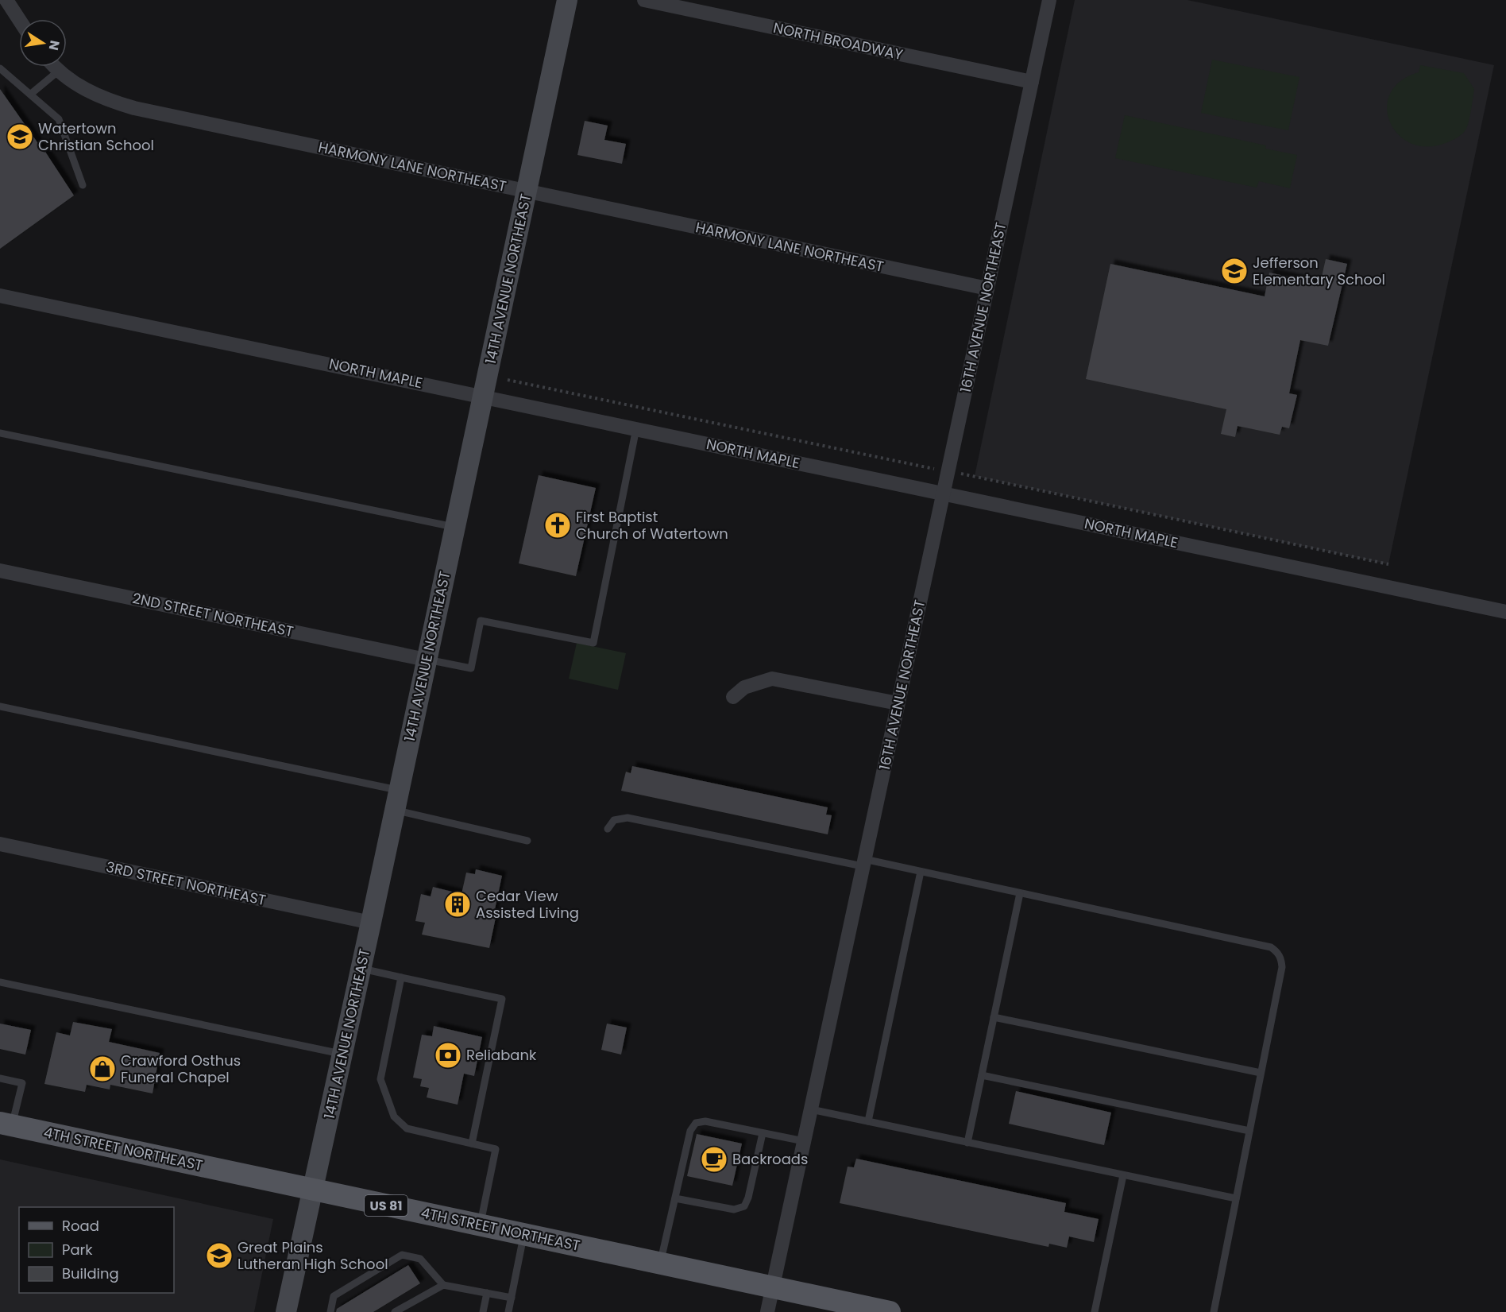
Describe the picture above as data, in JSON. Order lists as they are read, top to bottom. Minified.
{"streets":{"main road":["14TH AVENUE NORTHEAST","4TH STREET NORTHEAST","US 81"],"street":["NORTH BROADWAY","HARMONY LANE NORTHEAST","16TH AVENUE NORTHEAST","NORTH MAPLE","2ND STREET NORTHEAST","3RD STREET NORTHEAST"]},"crossings":[["NORTH BROADWAY","16TH AVENUE NORTHEAST"],["HARMONY LANE NORTHEAST","14TH AVENUE NORTHEAST"],["HARMONY LANE NORTHEAST","16TH AVENUE NORTHEAST"],["14TH AVENUE NORTHEAST","NORTH MAPLE"],["14TH AVENUE NORTHEAST","2ND STREET NORTHEAST"],["14TH AVENUE NORTHEAST","3RD STREET NORTHEAST"],["14TH AVENUE NORTHEAST","4TH STREET NORTHEAST"],["16TH AVENUE NORTHEAST","NORTH MAPLE"],["16TH AVENUE NORTHEAST","4TH STREET NORTHEAST"]],"places":{"school or university":["Watertown Christian School","Jefferson Elementary School","Great Plains Lutheran High School"],"church":["First Baptist Church of Watertown"],"building":["Cedar View Assisted Living"],"bank":["Reliabank"],"shop":["Crawford Osthus Funeral Chapel"],"cafe":["Backroads"]},"legend":["Road","Park","Building"],"north":"right"}
